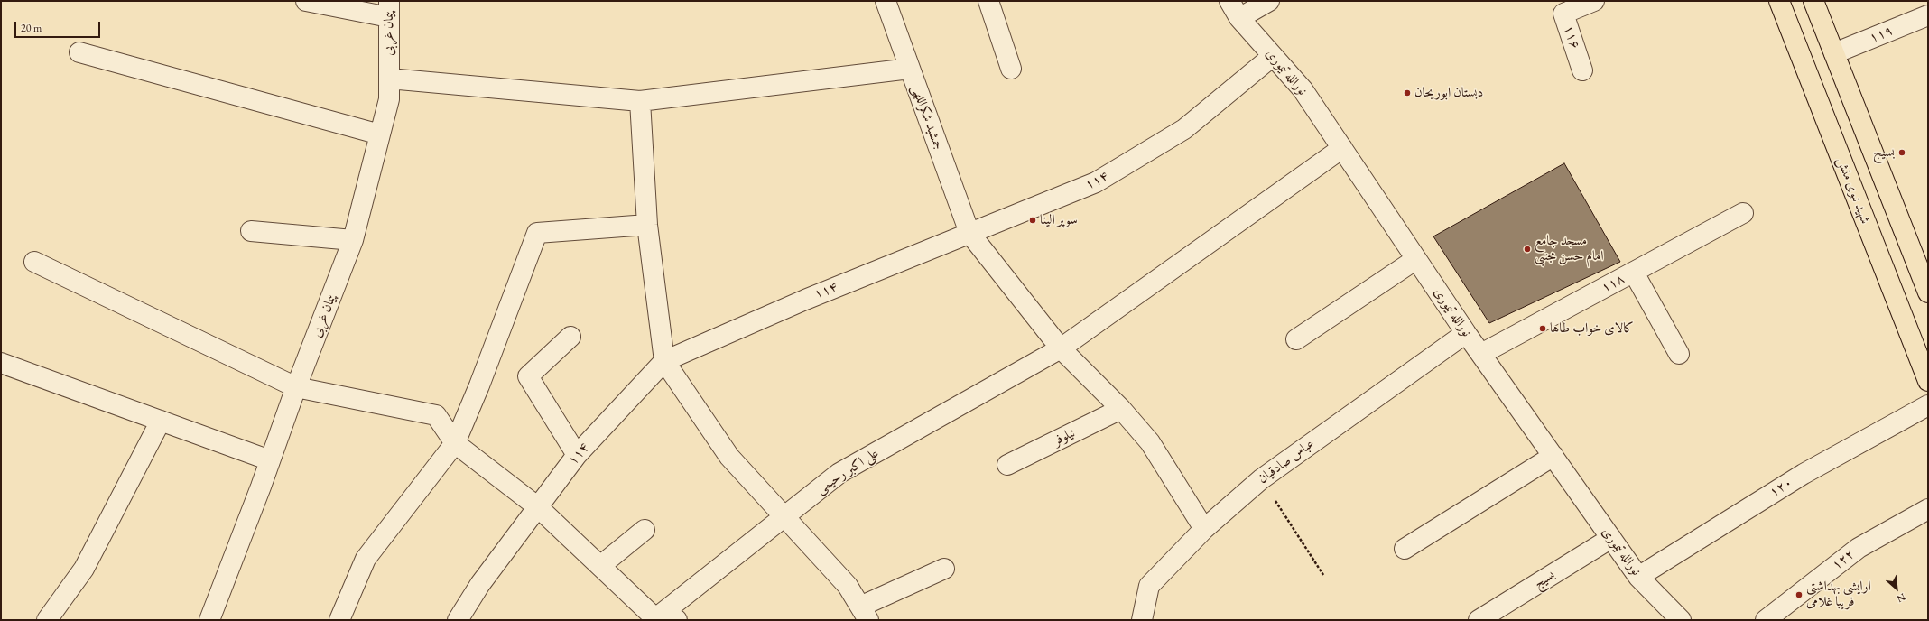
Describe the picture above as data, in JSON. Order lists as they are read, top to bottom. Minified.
{"streets":{"main road":["شهید نبوی منش"],"street":["پیمان غربی","۱۱۹","۱۱۶","نورالله تیموری","جمشید شکراللهی","۱۱۴","۱۱۸","نیلوفر","عباس صادقیان","علی اکبر رحیمی","۱۲۰","۱۲۲","بسیج"]},"crossings":[["نورالله تیموری","۱۱۴"],["نورالله تیموری","۱۱۸"],["نورالله تیموری","عباس صادقیان"],["نورالله تیموری","علی اکبر رحیمی"],["نورالله تیموری","۱۲۰"],["نورالله تیموری","بسیج"],["جمشید شکراللهی","۱۱۴"],["جمشید شکراللهی","نیلوفر"],["جمشید شکراللهی","عباس صادقیان"],["جمشید شکراللهی","علی اکبر رحیمی"]],"places":["دبستان ابوریحان","بسیج","سوپر الینا","مسجد جامع امام حسن مجتبی","کالای خواب طاها","ارایشی بهداشتی فریبا غلامی"],"scale_bar":"20 m","north":"bottom right"}
